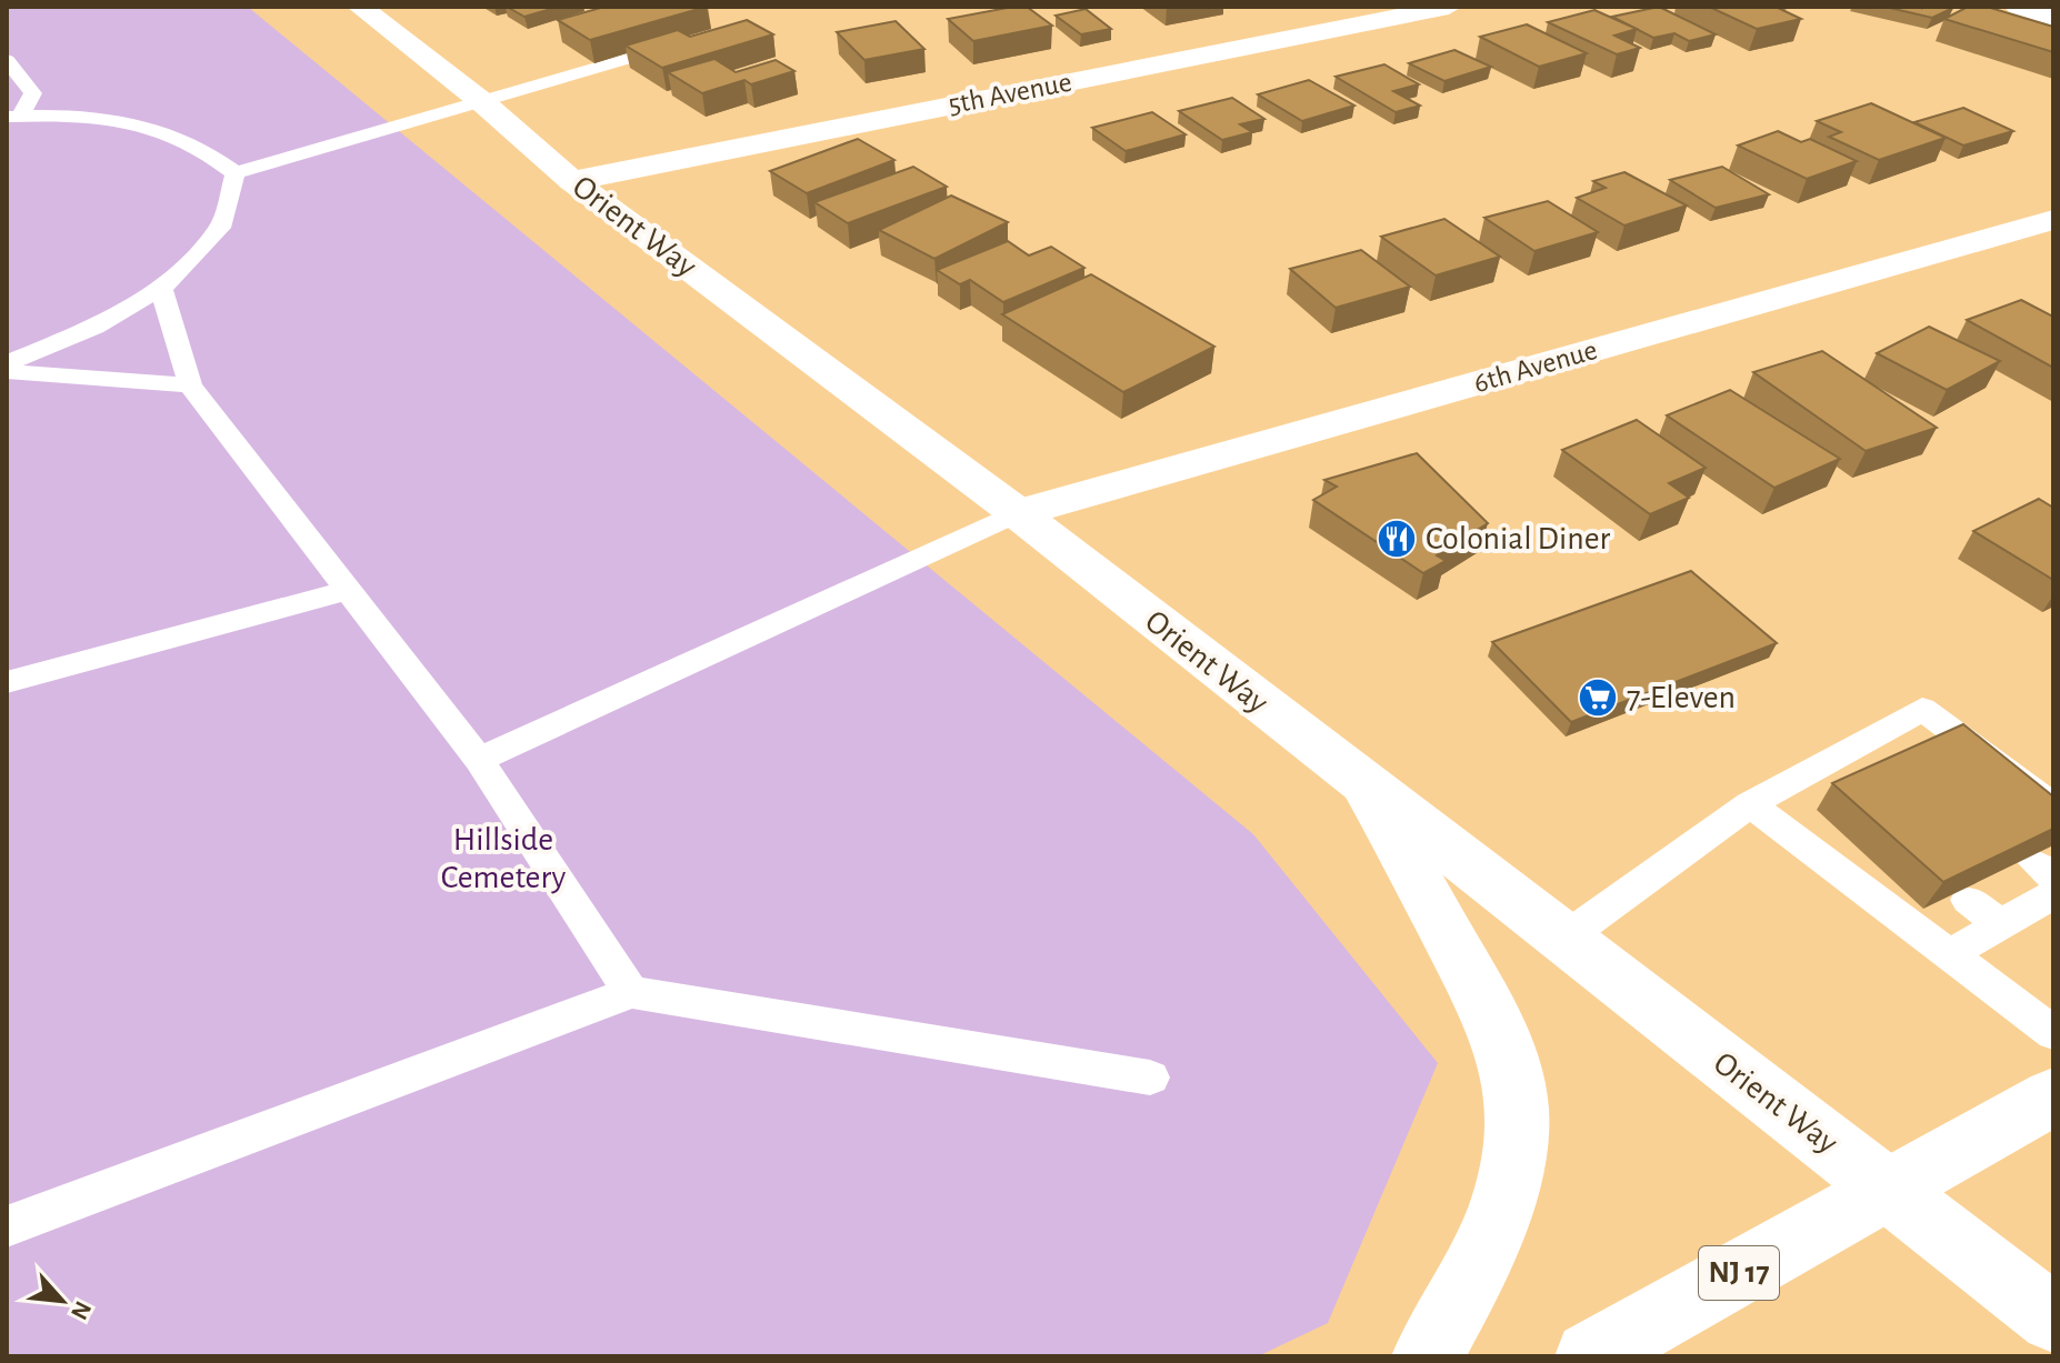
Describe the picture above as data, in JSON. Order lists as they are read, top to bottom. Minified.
{"streets":{"street":["5th Avenue","Orient Way","6th Avenue","NJ 17"]},"crossings":[["5th Avenue","Orient Way"],["Orient Way","6th Avenue"],["Orient Way","NJ 17"]],"parks":["Hillside Cemetery"],"places":{"restaurant":["Colonial Diner"],"supermarket":["7-Eleven"]},"north":"bottom right"}
